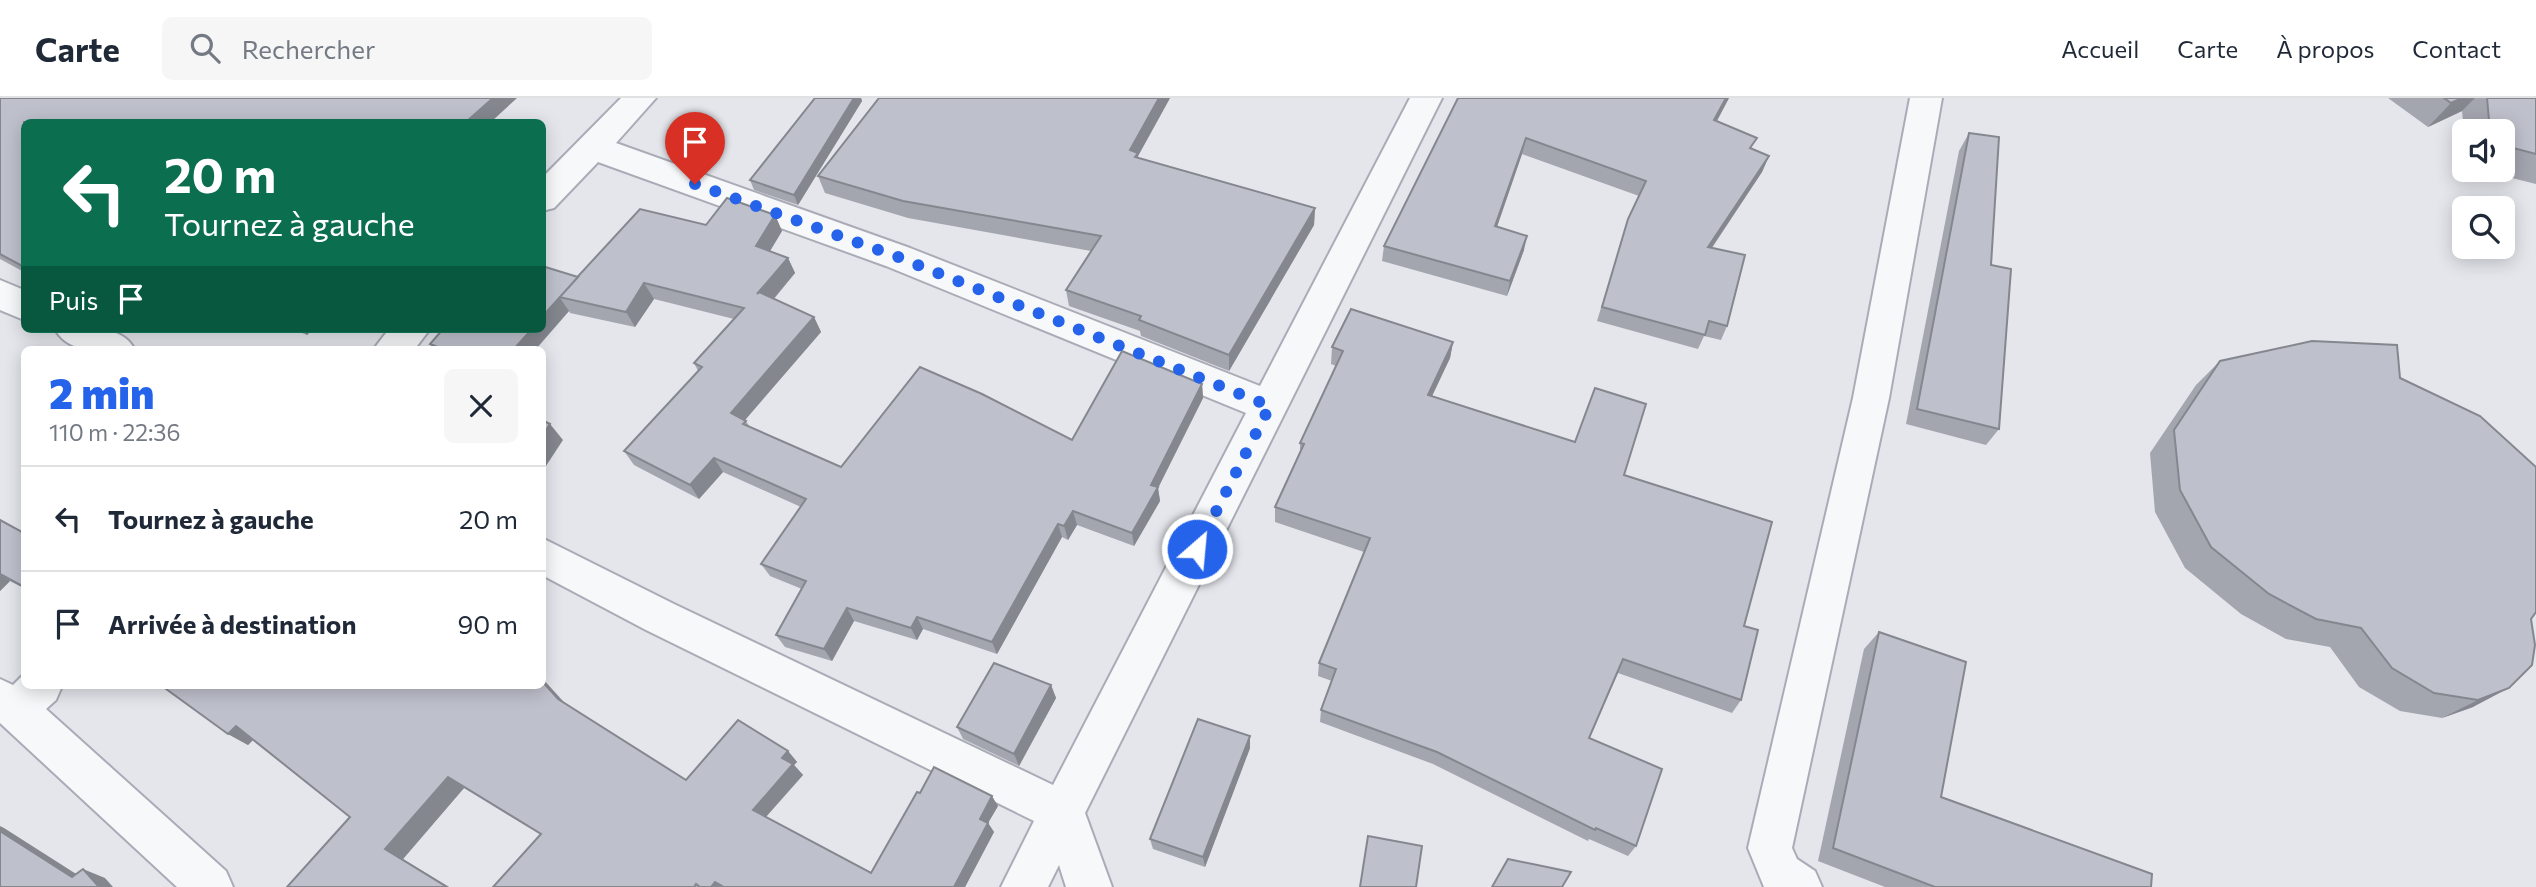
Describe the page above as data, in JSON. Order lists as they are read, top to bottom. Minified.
{"page":{"header":"Carte","search":"Rechercher","nav":["Accueil","Carte","À propos","Contact"],"turn":["20 m","Tournez à gauche"],"then":"Puis","heading":["2 min","110 m · 22:36"],"list":[{"name":"Tournez à gauche","value":"20 m"},{"name":"Arrivée à destination","value":"90 m"}]}}
